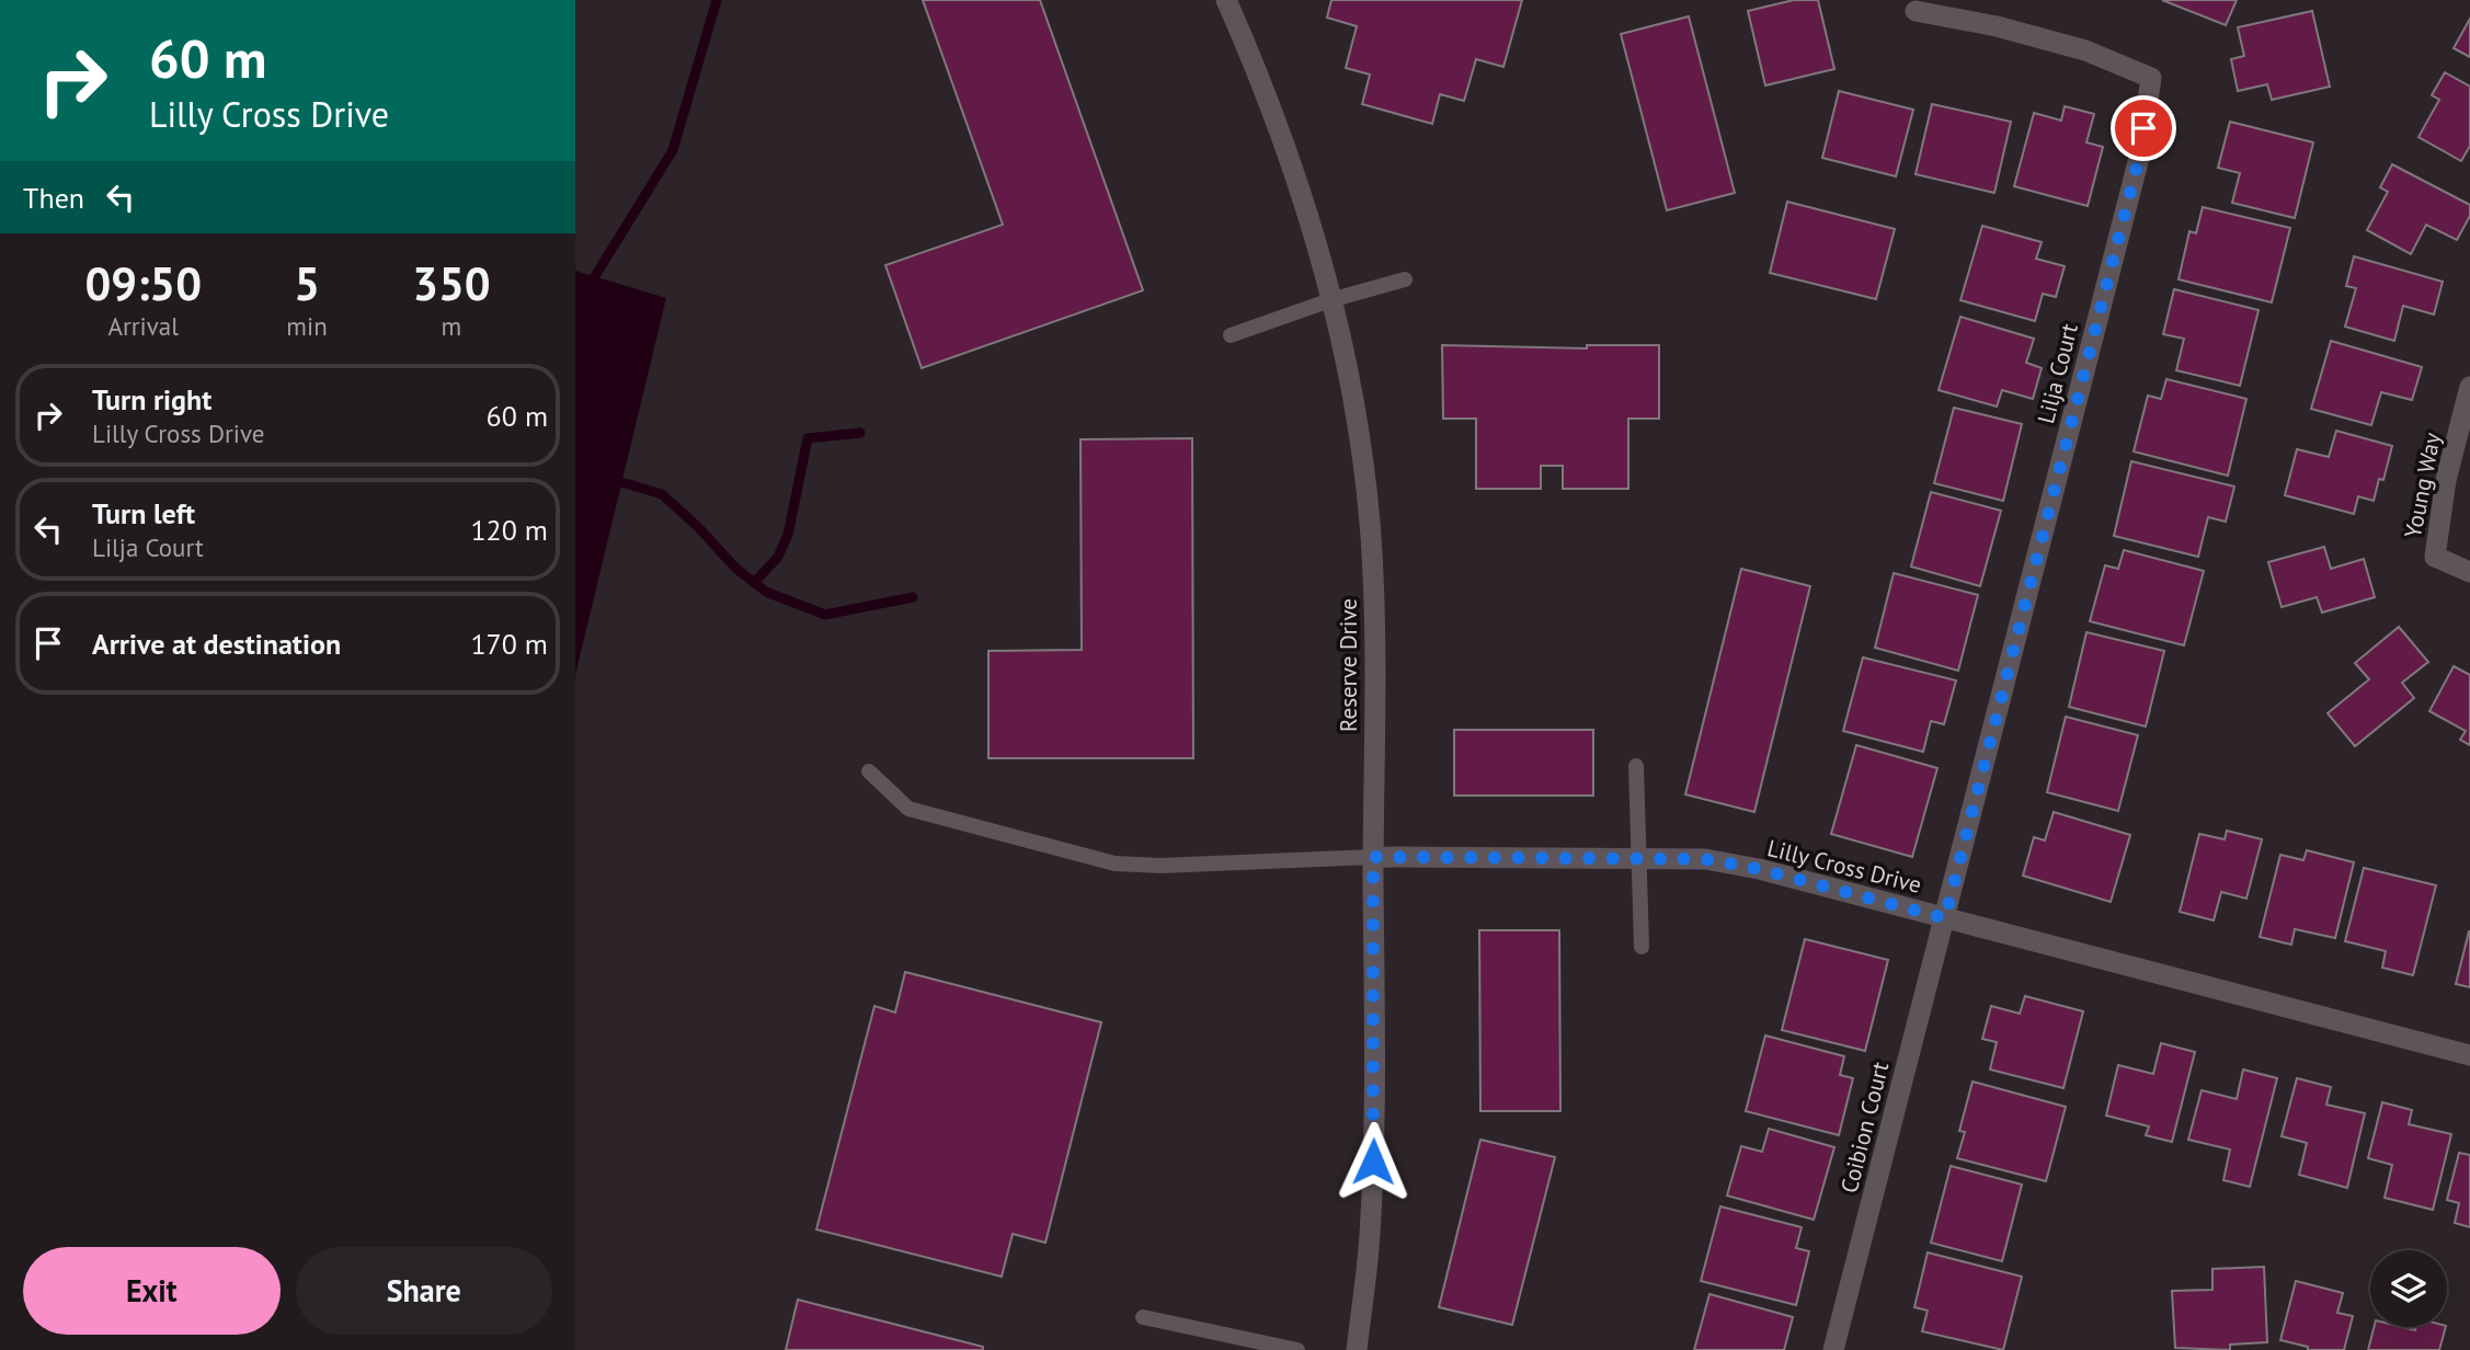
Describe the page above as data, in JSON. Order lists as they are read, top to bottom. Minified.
{"streets":{"street":["Lilja Court","Young Way","Reserve Drive","Lilly Cross Drive","Coibion Court"]},"crossings":[["Lilja Court","Lilly Cross Drive"],["Lilja Court","Coibion Court"],["Reserve Drive","Lilly Cross Drive"],["Lilly Cross Drive","Coibion Court"]],"page":{"turn":["60 m","Lilly Cross Drive"],"then":"Then","eta":["09:50","Arrival","5","min","350","m"],"list":[{"name":"Turn right","note":"Lilly Cross Drive","value":"60 m"},{"name":"Turn left","note":"Lilja Court","value":"120 m"},{"name":"Arrive at destination","value":"170 m"}],"buttons":["Exit","Share"]}}
